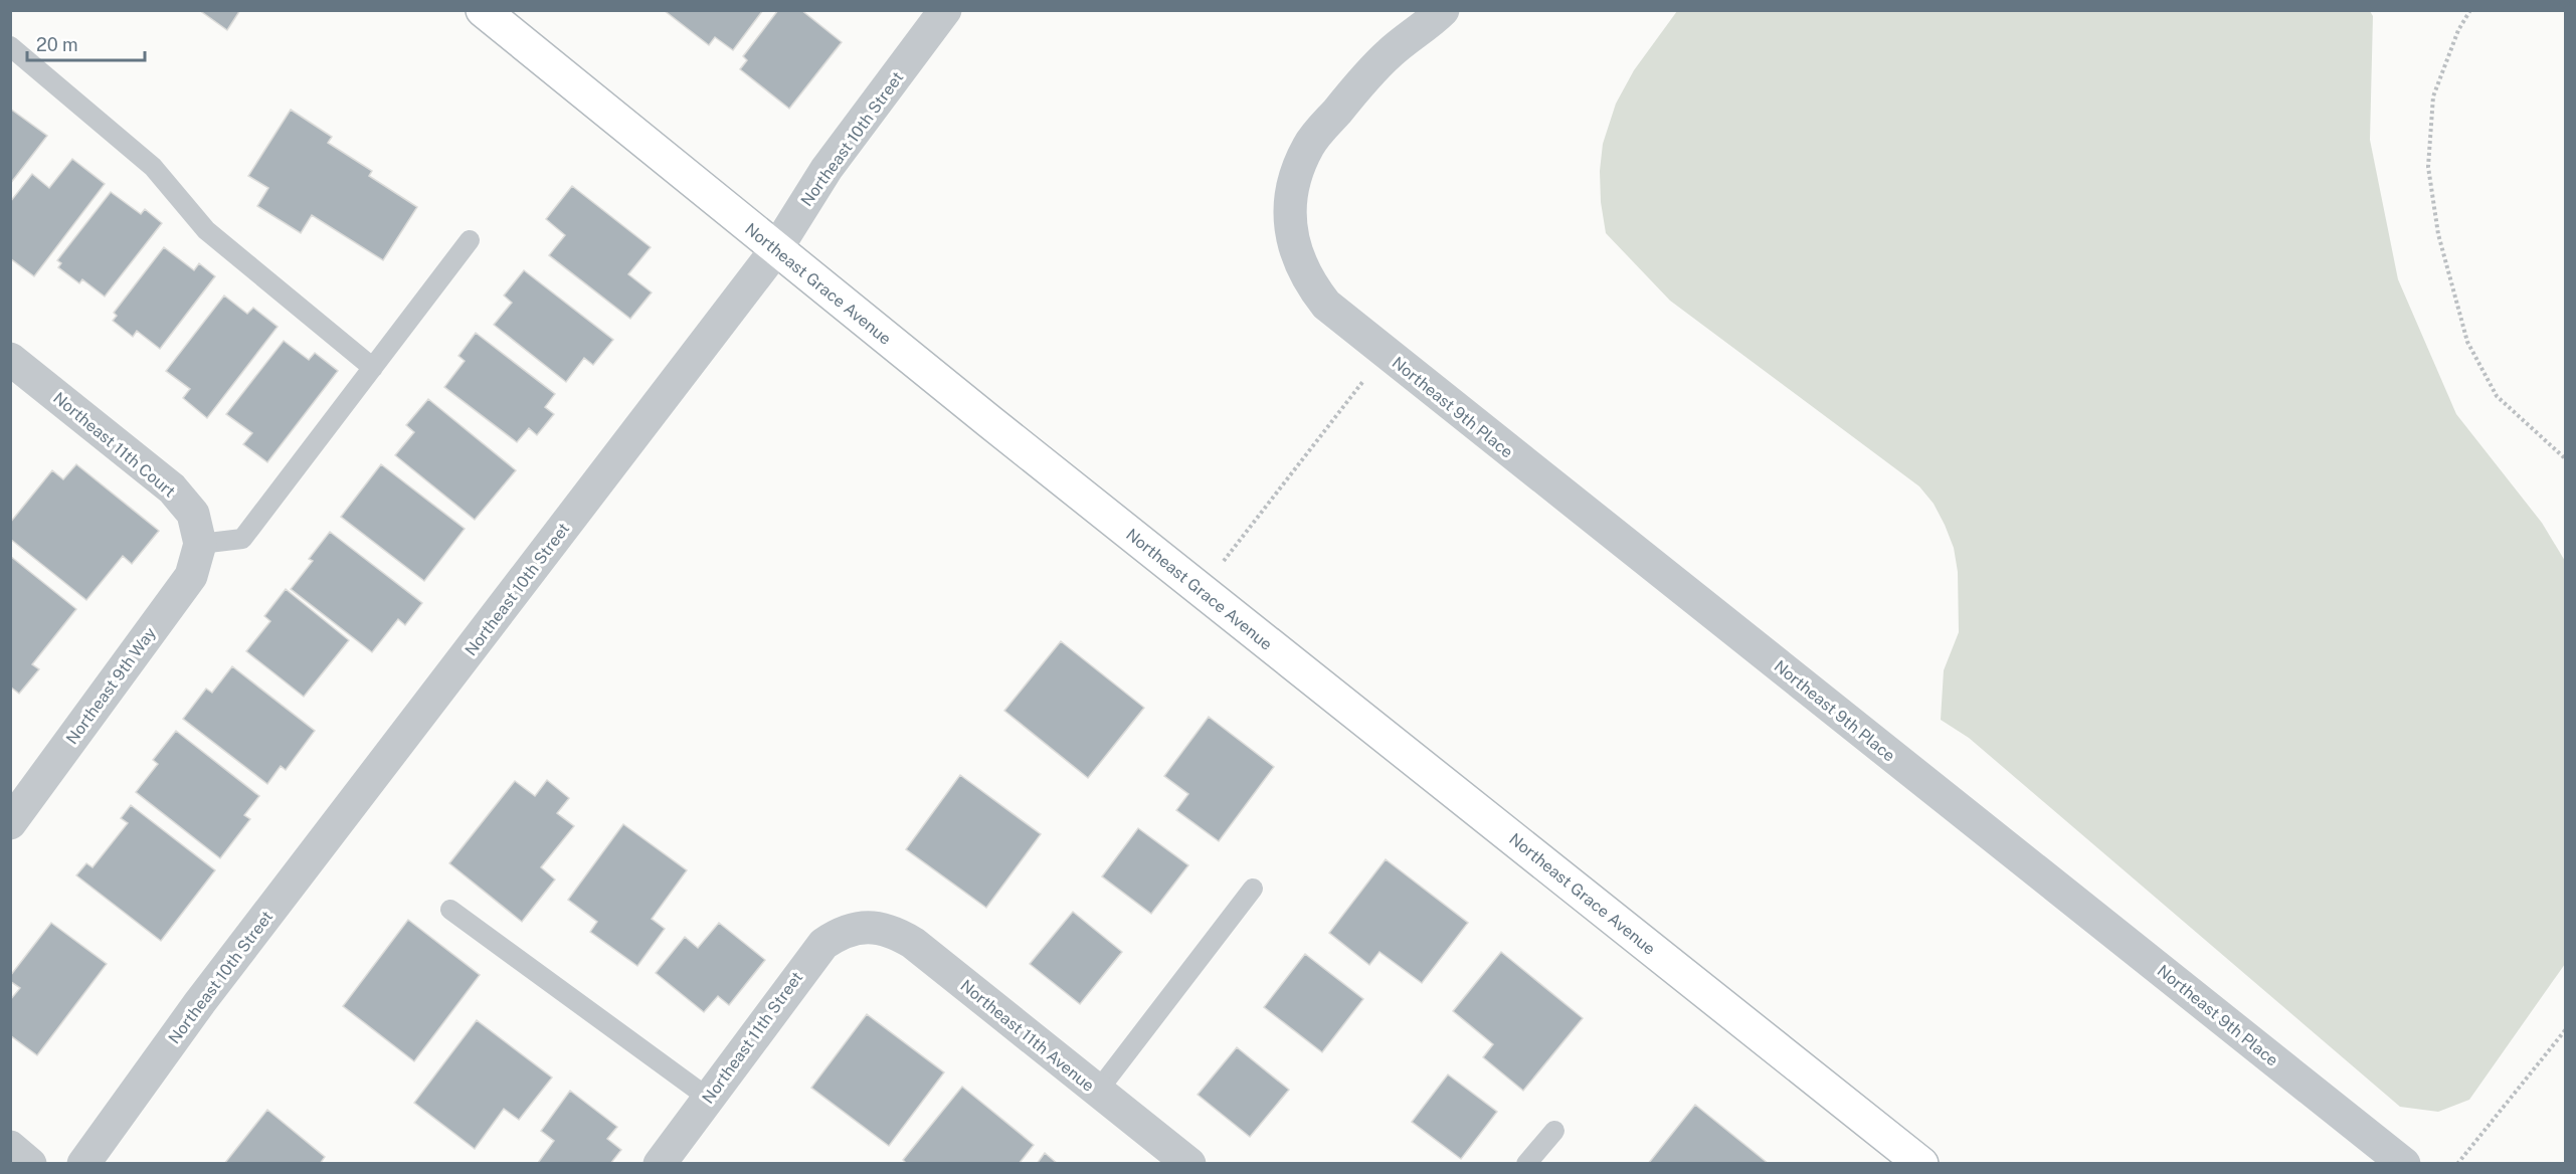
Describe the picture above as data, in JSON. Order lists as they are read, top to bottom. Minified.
{"streets":{"main road":["Northeast Grace Avenue"],"street":["Northeast 10th Street","Northeast 9th Place","Northeast 11th Court","Northeast 9th Way","Northeast 11th Avenue","Northeast 11th Street"]},"crossings":[["Northeast 10th Street","Northeast Grace Avenue"],["Northeast 11th Court","Northeast 9th Way"],["Northeast 11th Avenue","Northeast 11th Street"]],"scale_bar":"20 m"}
